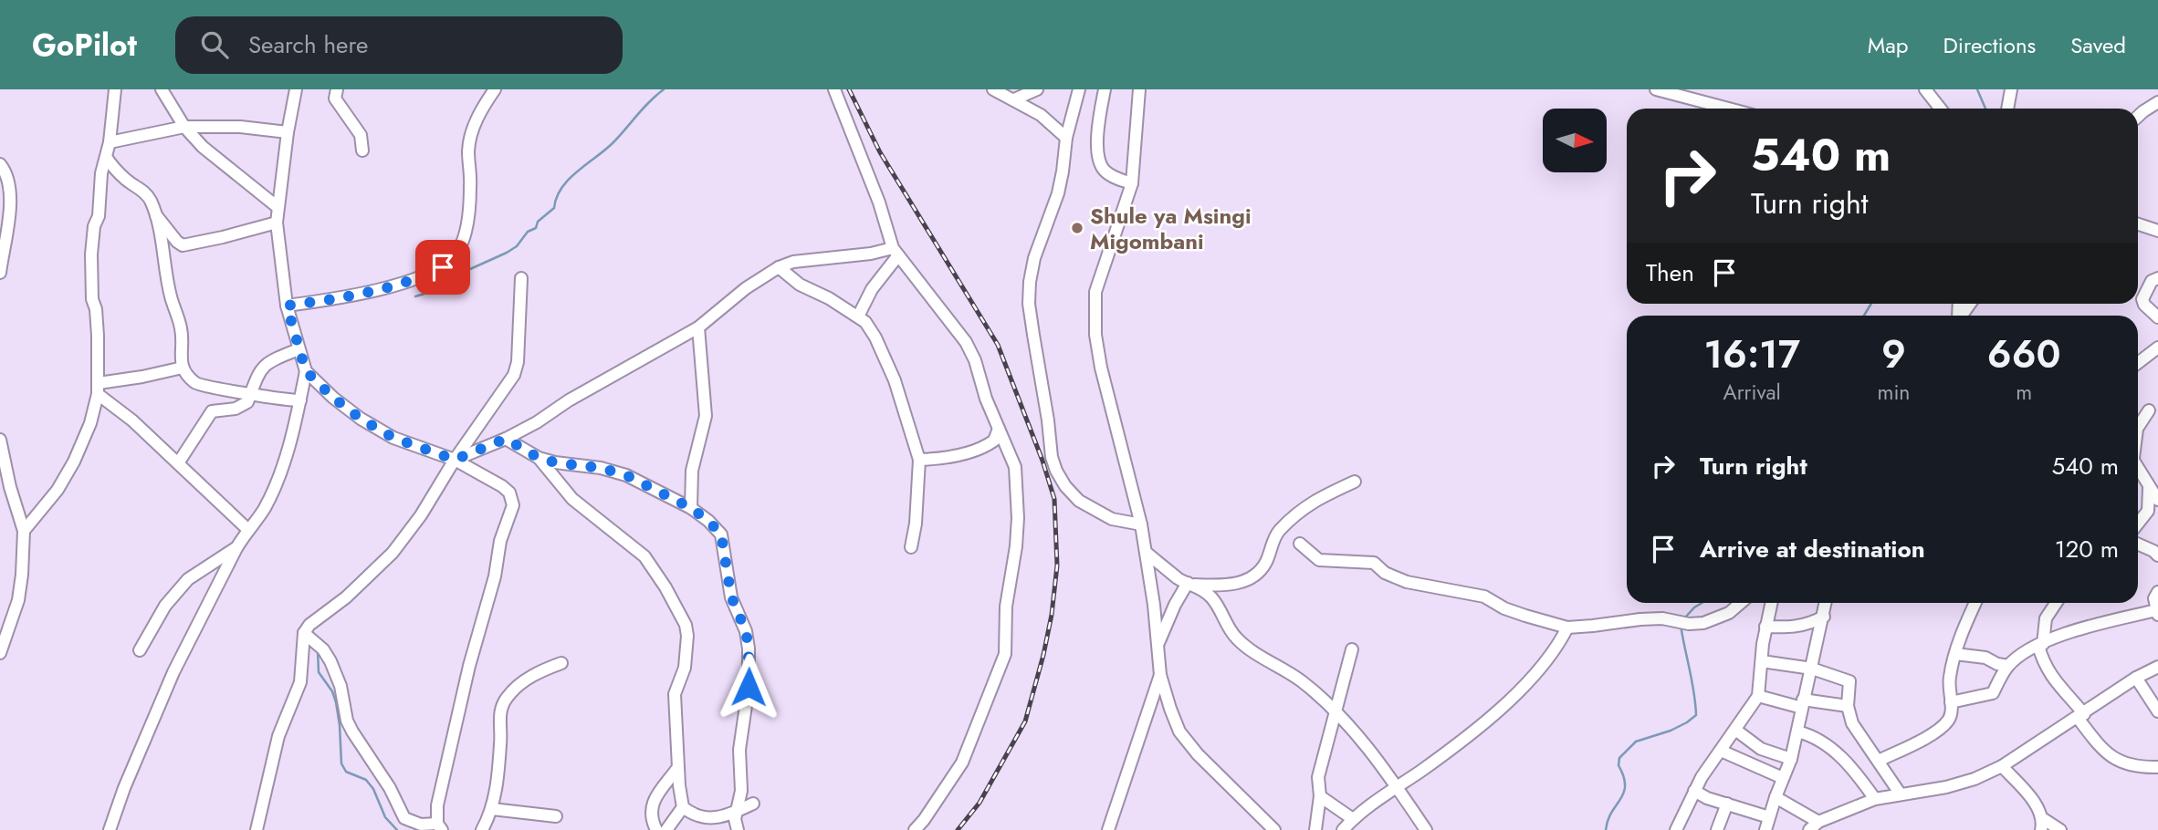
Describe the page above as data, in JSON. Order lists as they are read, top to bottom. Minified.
{"places":["Shule ya Msingi Migombani"],"north":"right","page":{"header":"GoPilot","search":"Search here","nav":["Map","Directions","Saved"],"turn":["540 m","Turn right"],"then":"Then","eta":["16:17","Arrival","9","min","660","m"],"list":[{"name":"Turn right","value":"540 m"},{"name":"Arrive at destination","value":"120 m"}]}}
